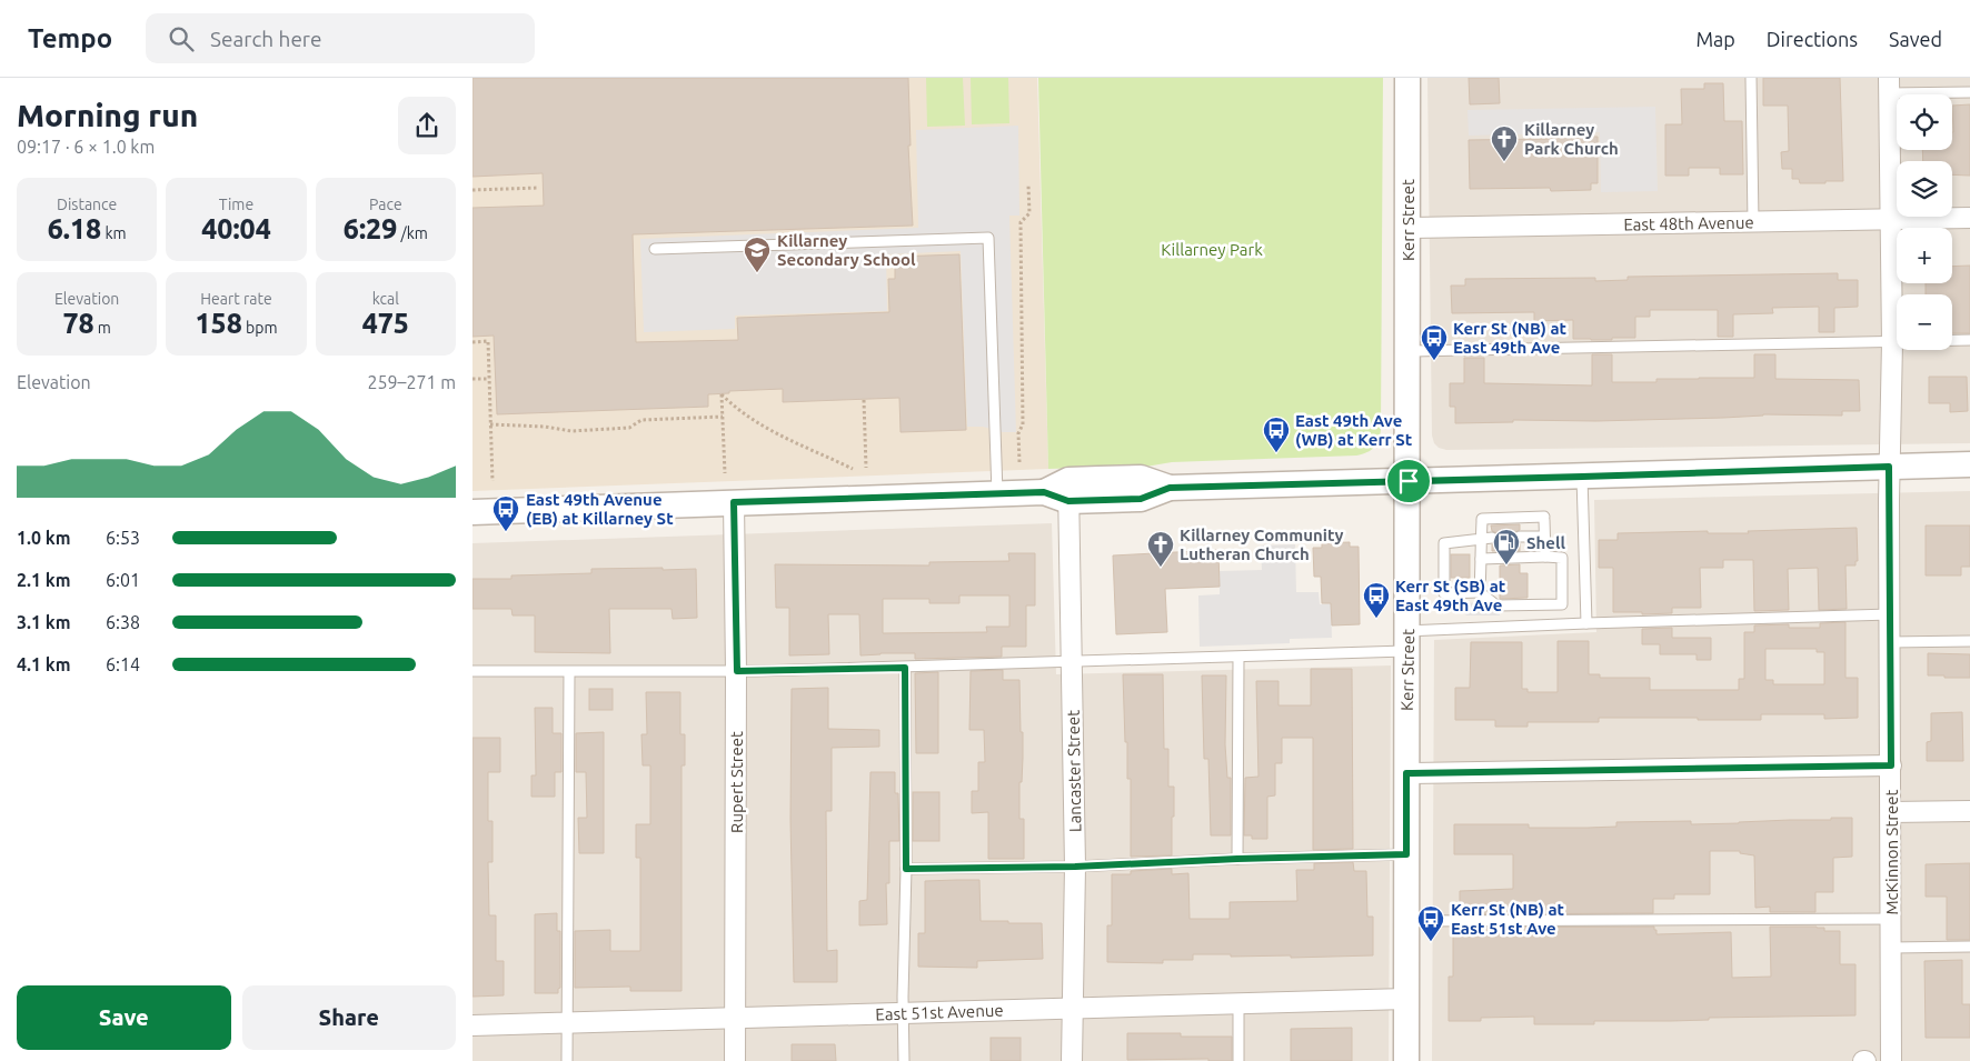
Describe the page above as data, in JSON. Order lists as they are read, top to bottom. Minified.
{"streets":{"street":["Kerr Street","East 48th Avenue","Lancaster Street","Rupert Street","McKinnon Street","East 51st Avenue"]},"crossings":[["Kerr Street","East 48th Avenue"],["Kerr Street","East 51st Avenue"],["East 48th Avenue","McKinnon Street"],["Lancaster Street","East 51st Avenue"],["Rupert Street","East 51st Avenue"]],"parks":["Killarney Park"],"places":{"church":["Killarney Park Church","Killarney Community Lutheran Church"],"school or university":["Killarney Secondary School"],"bus stop":["Kerr St (NB) at East 49th Ave","East 49th Ave (WB) at Kerr St","East 49th Avenue (EB) at Killarney St","Kerr St (SB) at East 49th Ave","Kerr St (NB) at East 51st Ave"],"fuel station":["Shell"]},"page":{"header":"Tempo","search":"Search here","nav":["Map","Directions","Saved"],"heading":["Morning run","09:17 · 6 × 1.0 km"],"map_buttons":["+","−"],"stats":[["Distance","6.18 km"],["Time","40:04"],["Pace","6:29 /km"],["Elevation","78 m"],["Heart rate","158 bpm"],["kcal","475"]],"chart":["Elevation","259–271 m"],"list":[{"name":"1.0 km","note":"6:53"},{"name":"2.1 km","note":"6:01"},{"name":"3.1 km","note":"6:38"},{"name":"4.1 km","note":"6:14"}],"buttons":["Save","Share"]}}
